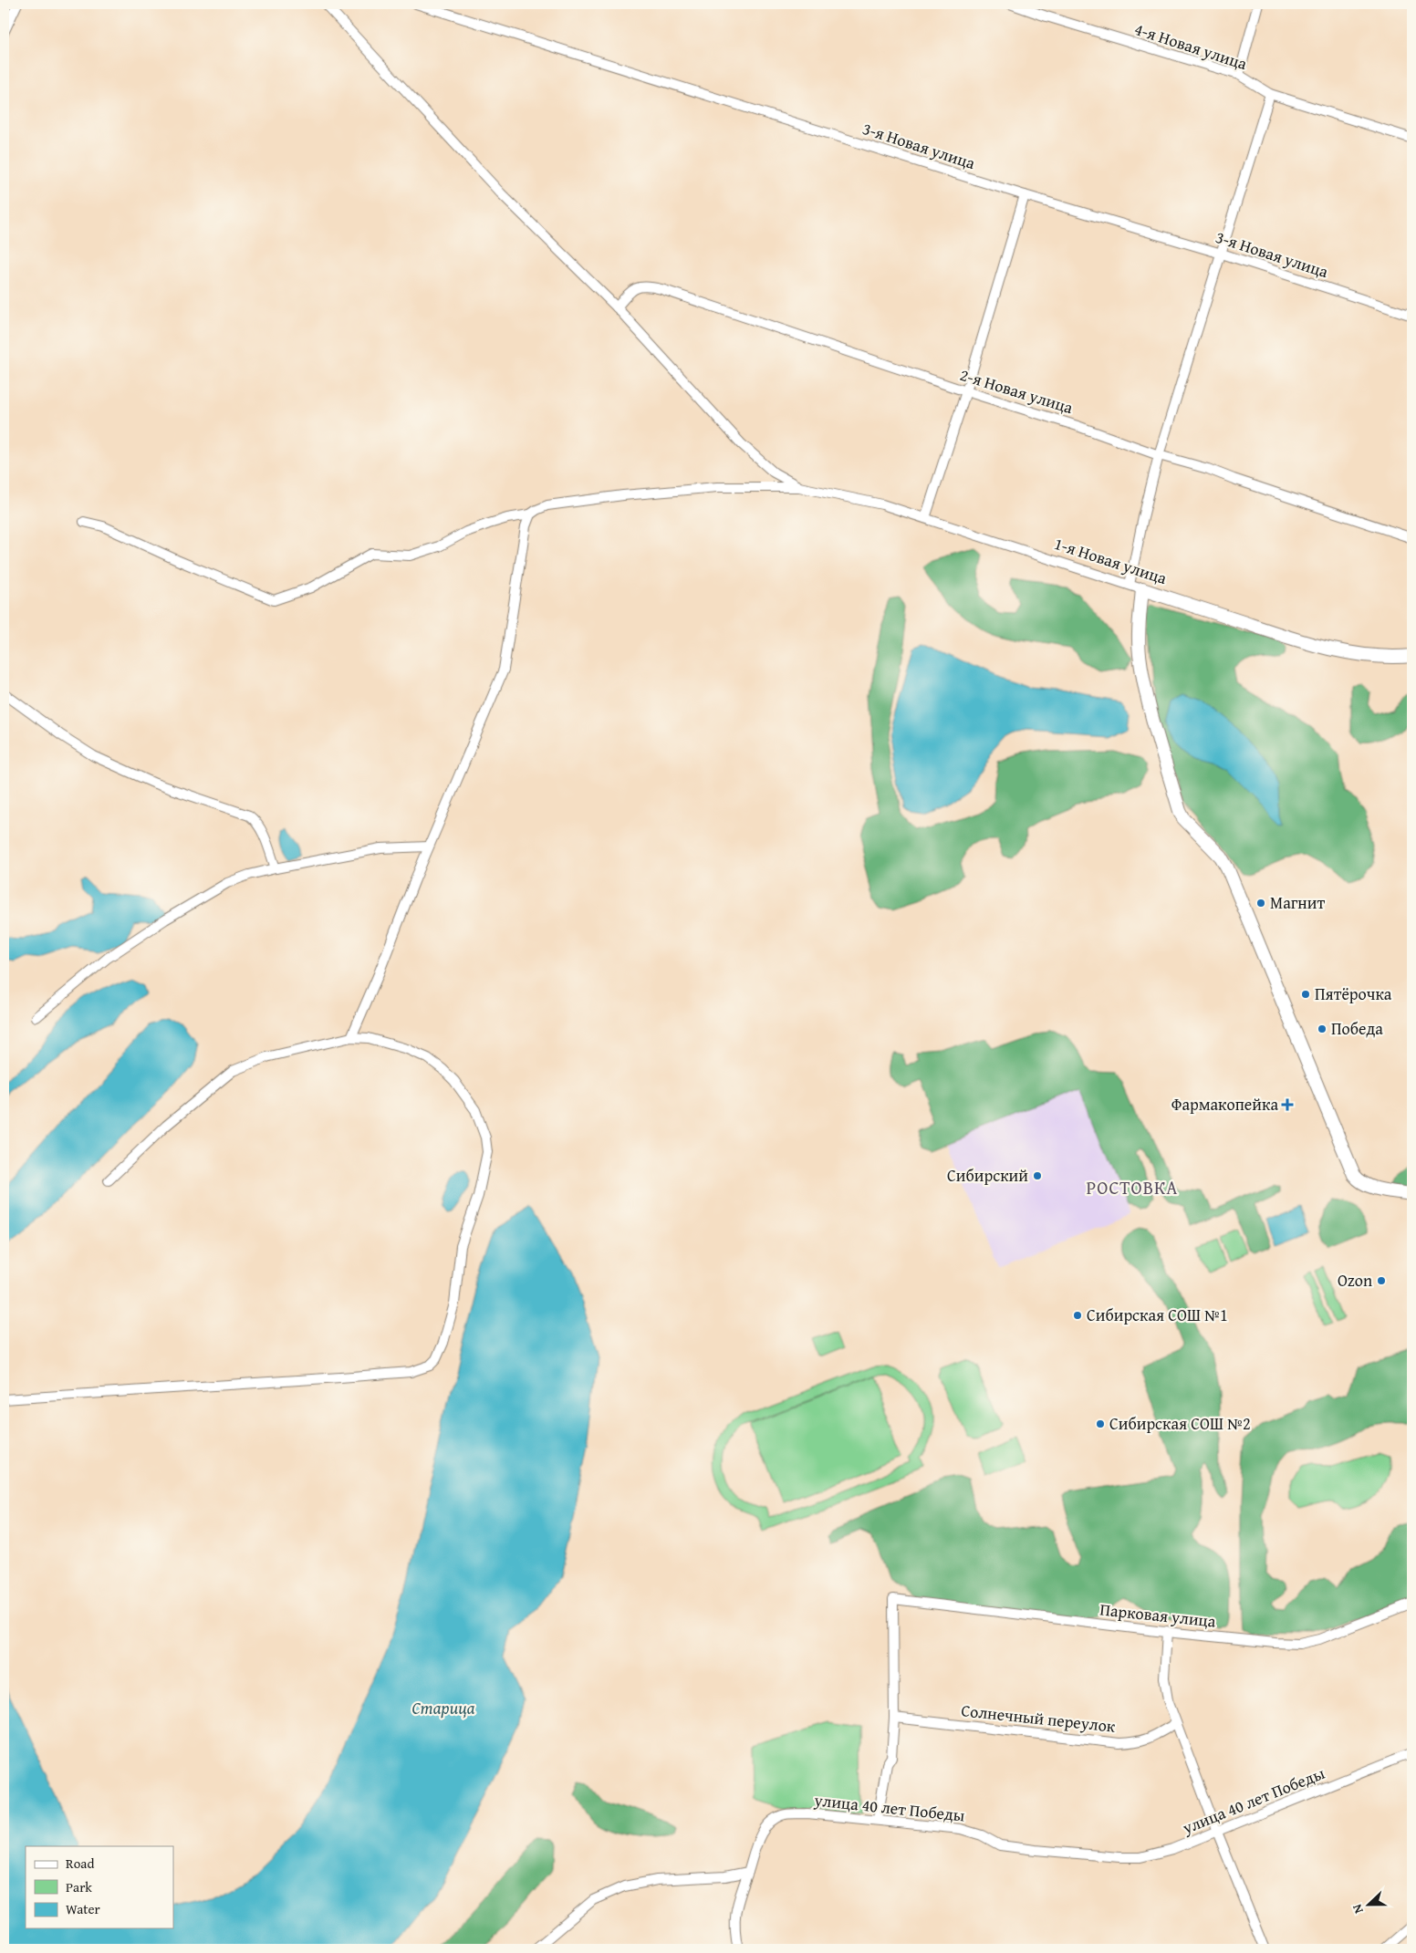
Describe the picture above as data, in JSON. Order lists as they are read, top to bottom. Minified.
{"streets":{"street":["4-я Новая улица","3-я Новая улица","2-я Новая улица","1-я Новая улица","Парковая улица","Солнечный переулок","улица 40 лет Победы"]},"crossings":[["Парковая улица","Солнечный переулок"]],"districts":["РОСТОВКА"],"water":["Старица"],"places":{"other":["Магнит","Пятёрочка","Победа","Сибирский","Ozon","Сибирская СОШ №1","Сибирская СОШ №2"],"health":["Фармакопейка"]},"legend":["Road","Park","Water"],"north":"left"}
